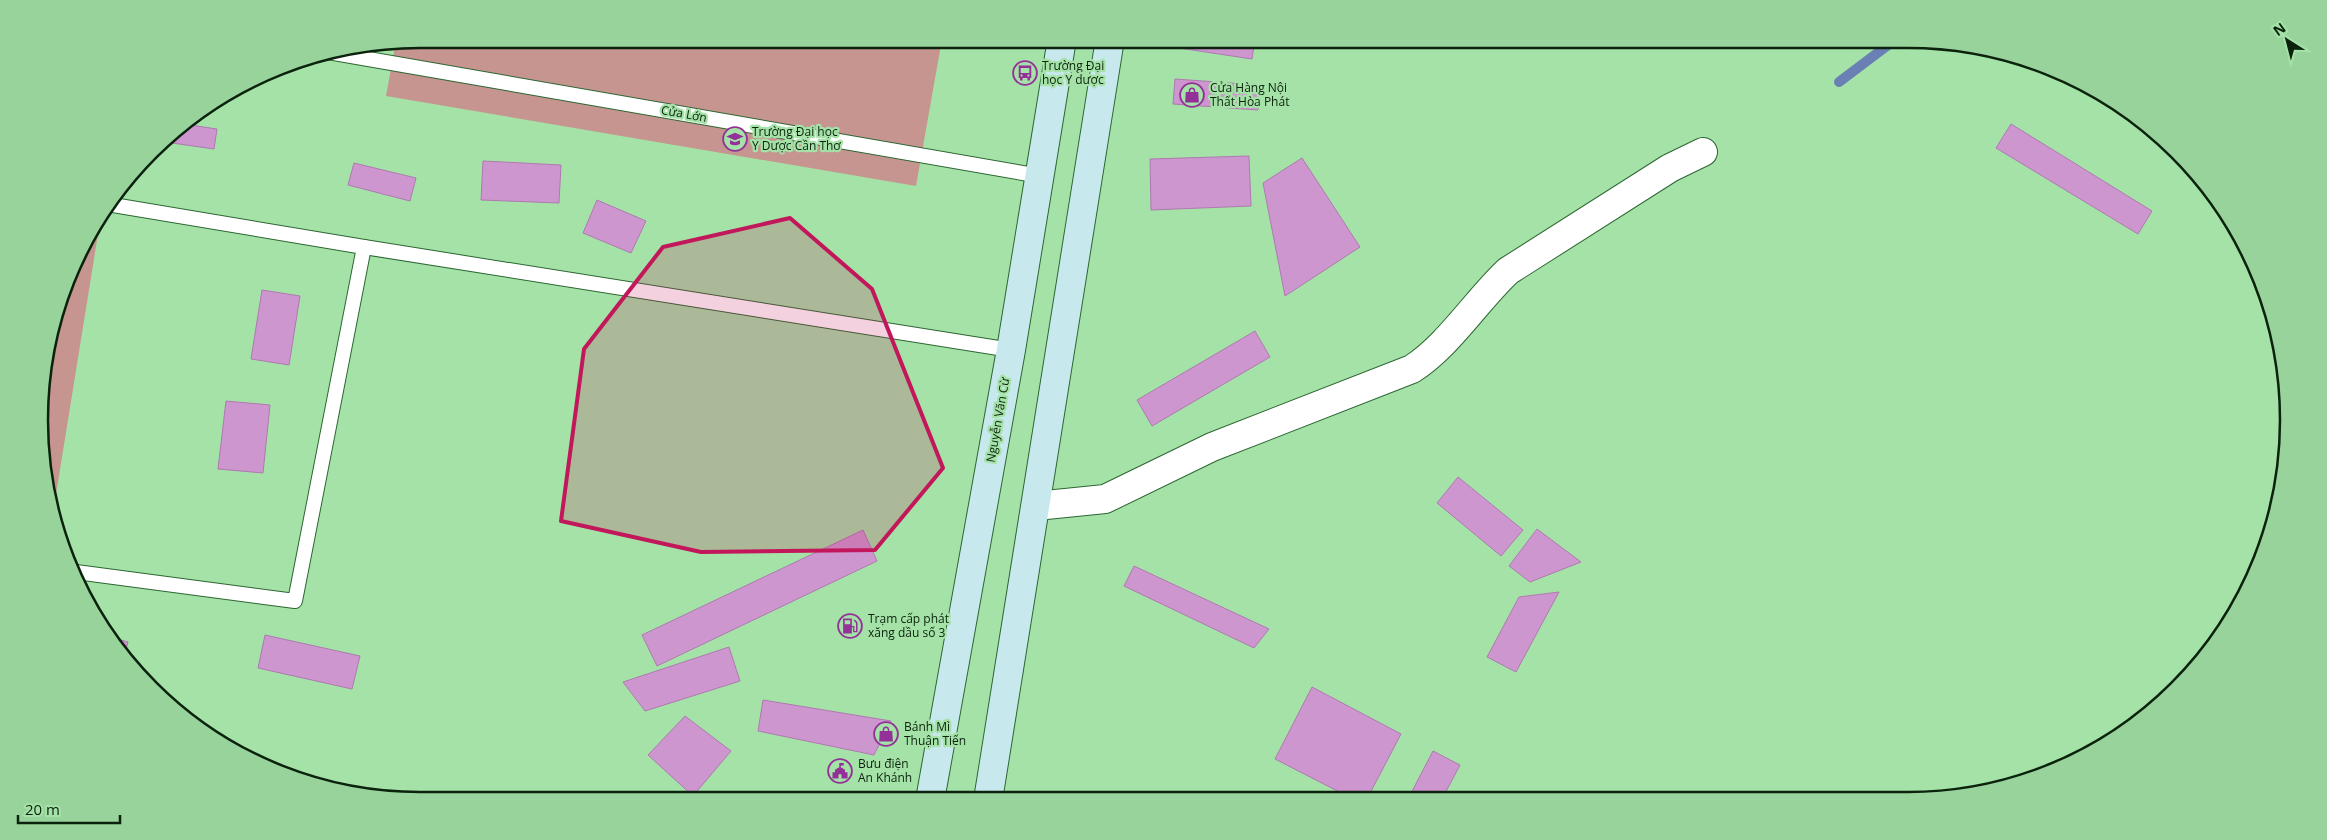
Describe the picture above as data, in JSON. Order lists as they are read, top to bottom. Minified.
{"streets":{"main road":["Nguyễn Văn Cừ"],"lane":["Cửa Lớn"]},"crossings":[["Cửa Lớn","Nguyễn Văn Cừ"]],"places":{"bus stop":["Trường Đại học Y dược"],"shop":["Cửa Hàng Nội Thất Hòa Phát","Bánh Mì Thuận Tiến"],"school or university":["Trường Đại học Y Dược Cần Thơ"],"fuel station":["Trạm cấp phát xăng dầu số 3"],"public building":["Bưu điện An Khánh"]},"scale_bar":"20 m","north":"top left"}
